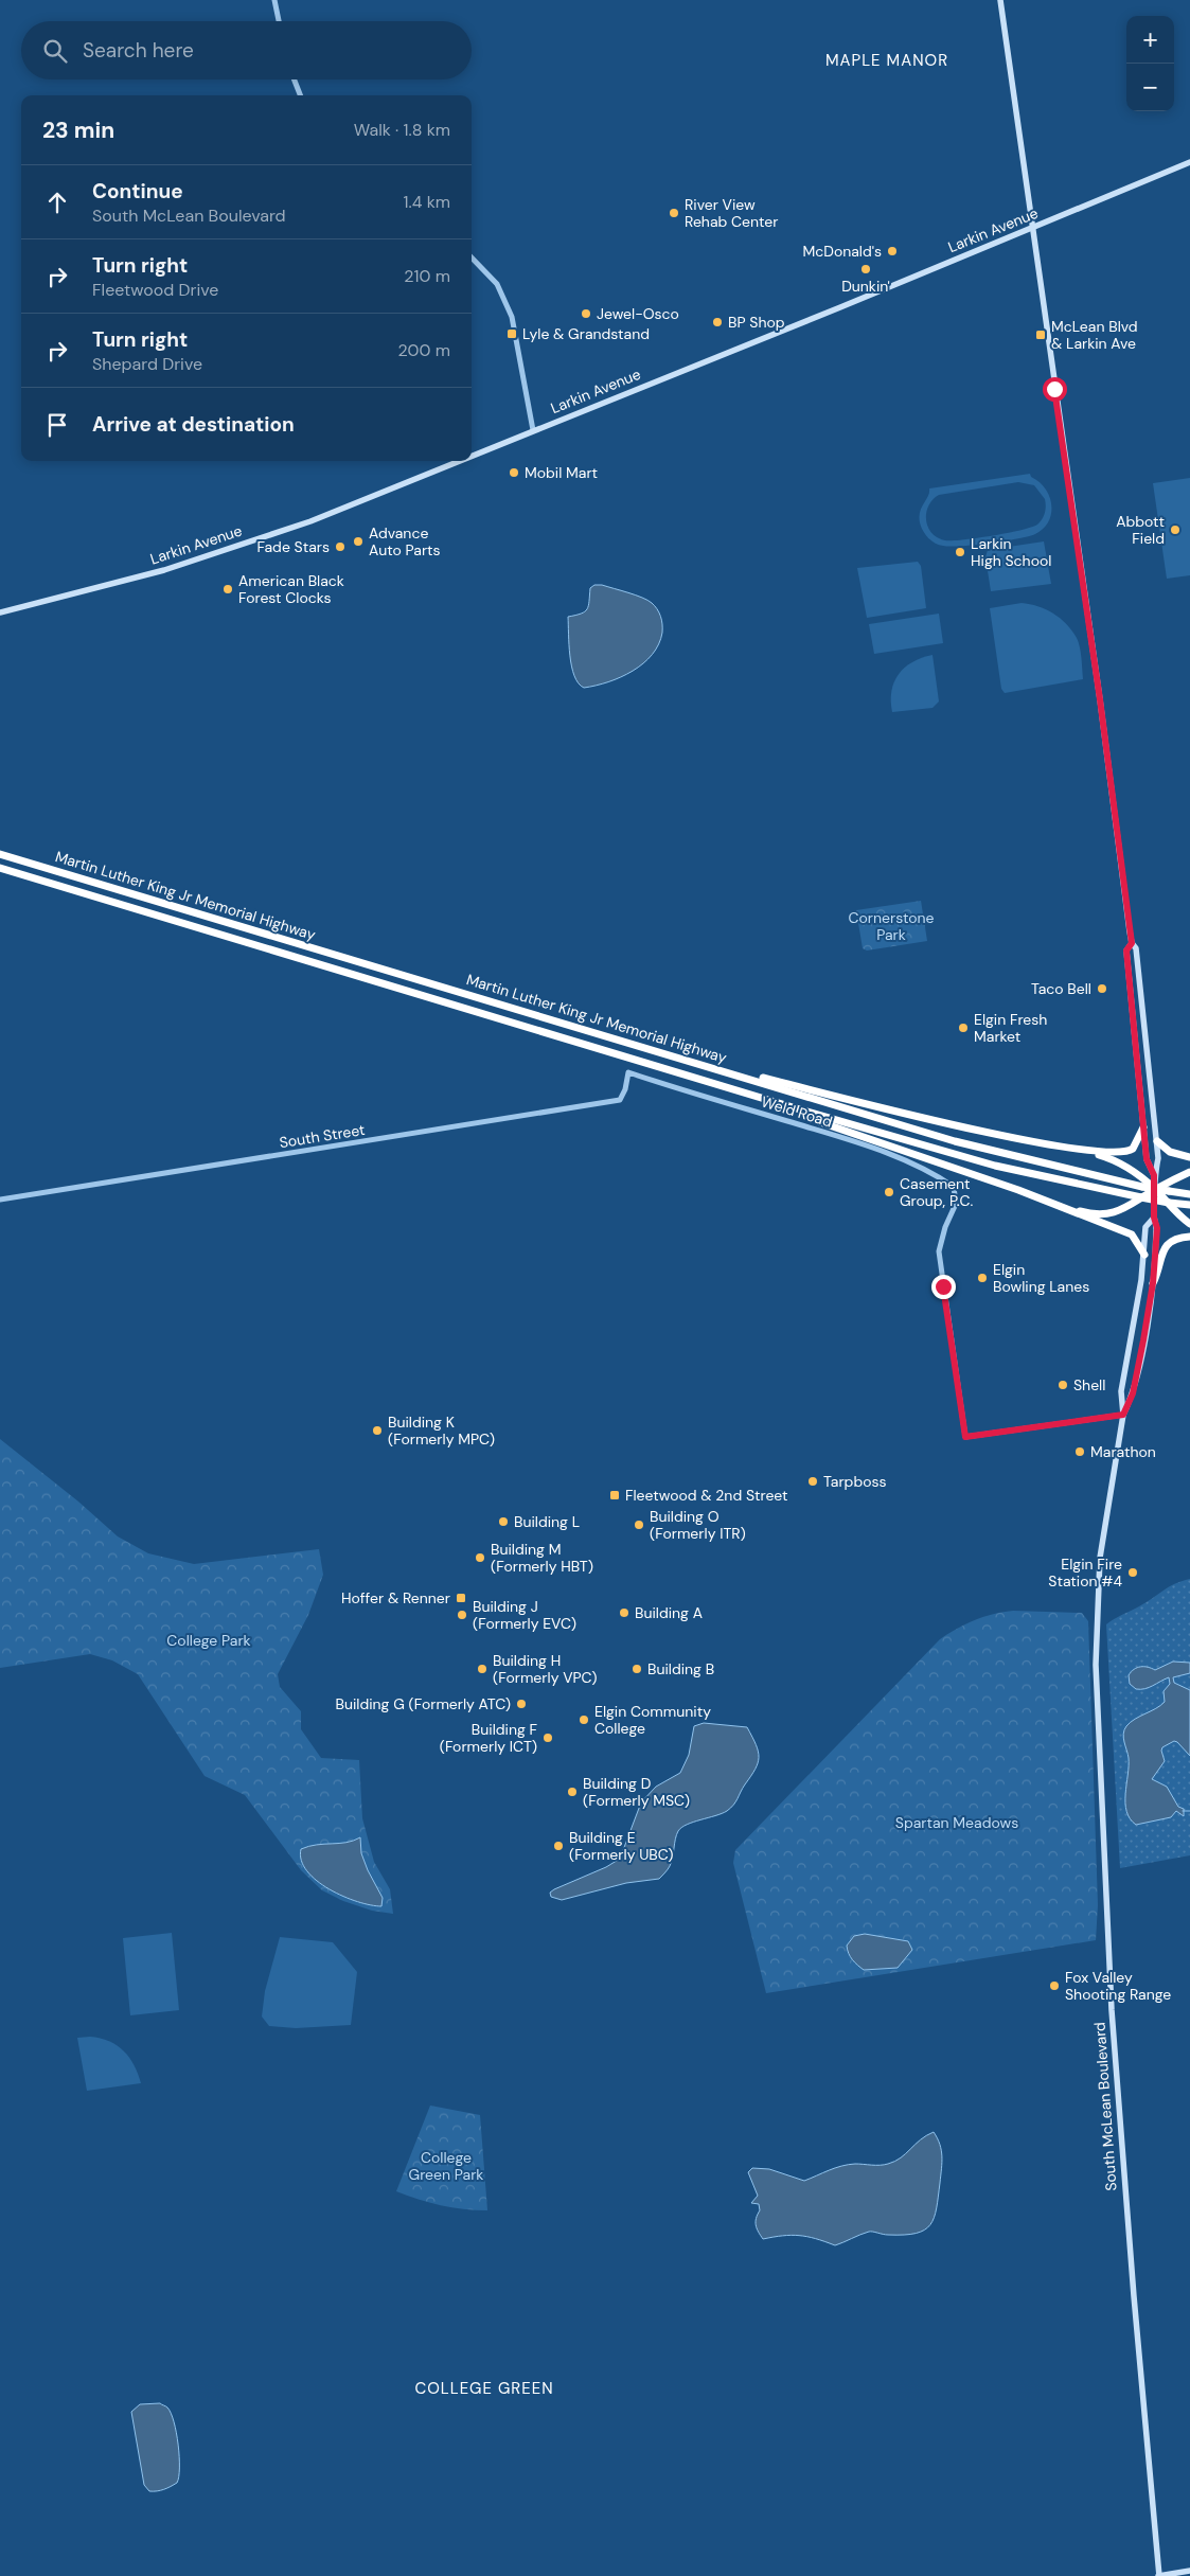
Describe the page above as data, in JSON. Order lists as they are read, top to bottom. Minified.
{"streets":{"highway":["Martin Luther King Jr Memorial Highway"],"main road":["Larkin Avenue","South McLean Boulevard"],"street":["Weld Road","South Street"]},"crossings":[["Larkin Avenue","South McLean Boulevard"],["Weld Road","South Street"],["Weld Road","South McLean Boulevard"]],"districts":["MAPLE MANOR","COLLEGE GREEN"],"parks":["Cornerstone Park","College Park","Spartan Meadows","College Green Park"],"places":{"other":["River View Rehab Center","McDonald's","Dunkin'","Jewel-Osco","BP Shop","Mobil Mart","Abbott Field","Advance Auto Parts","Fade Stars","Larkin High School","American Black Forest Clocks","Taco Bell","Elgin Fresh Market","Casement Group, P.C.","Elgin Bowling Lanes","Shell","Building K (Formerly MPC)","Marathon","Tarpboss","Building L","Building O (Formerly ITR)","Building M (Formerly HBT)","Elgin Fire Station #4","Building A","Building J (Formerly EVC)","Building H (Formerly VPC)","Building B","Building G (Formerly ATC)","Elgin Community College","Building F (Formerly ICT)","Building D (Formerly MSC)","Building E (Formerly UBC)","Fox Valley Shooting Range"],"transit":["Lyle & Grandstand","McLean Blvd & Larkin Ave","Fleetwood & 2nd Street","Hoffer & Renner"]},"page":{"map_buttons":["+","−"],"search":"Search here","heading":["23 min","Walk · 1.8 km"],"list":[["Continue","South McLean Boulevard","1.4 km"],["Turn right","Fleetwood Drive","210 m"],["Turn right","Shepard Drive","200 m"],"Arrive at destination"]}}
